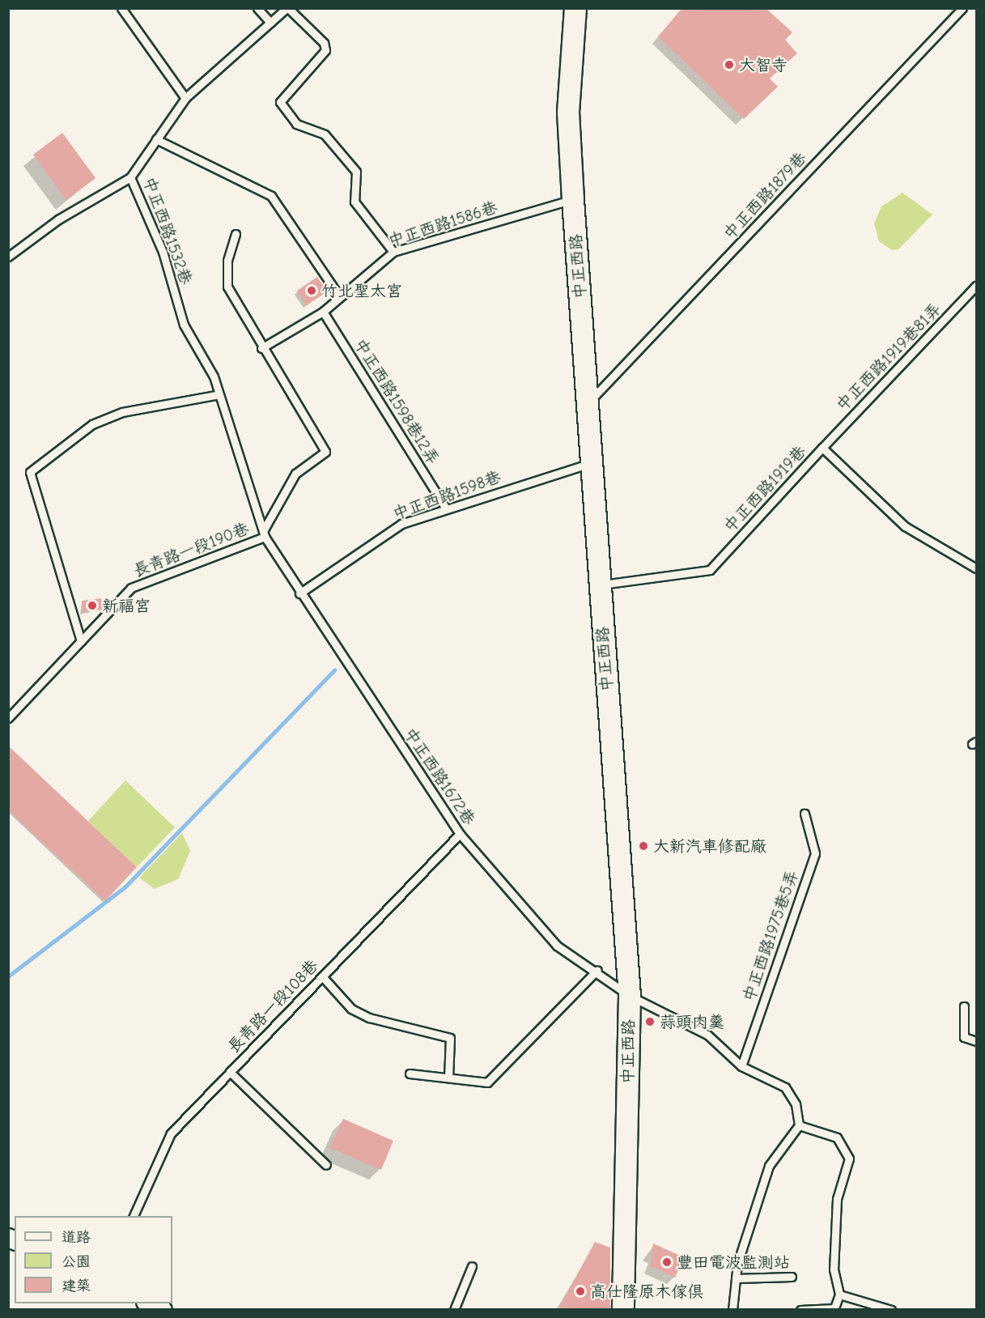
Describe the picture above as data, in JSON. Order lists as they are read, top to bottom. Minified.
{"streets":{"main road":["中正西路"],"lane":["中正西路1879巷","中正西路1586巷","中正西路1532巷","中正西路1919巷81弄","中正西路1598巷12弄","中正西路1919巷","中正西路1598巷","長青路一段190巷","中正西路1672巷","中正西路1975巷5弄","長青路一段108巷"]},"crossings":[["中正西路1879巷","中正西路"],["中正西路1586巷","中正西路"],["中正西路1586巷","中正西路1598巷12弄"],["中正西路1532巷","長青路一段190巷"],["中正西路1532巷","中正西路1672巷"],["中正西路","中正西路1919巷"],["中正西路","中正西路1598巷"],["中正西路","中正西路1672巷"],["中正西路1919巷81弄","中正西路1919巷"],["中正西路1598巷12弄","中正西路1598巷"],["中正西路1598巷","中正西路1672巷"],["長青路一段190巷","中正西路1672巷"],["中正西路1672巷","中正西路1975巷5弄"],["中正西路1672巷","長青路一段108巷"]],"places":["大智寺","竹北聖太宮","新福宮","大新汽車修配廠","蒜頭肉羹","豐田電波監測站","高仕隆原木傢俱"],"legend":["道路","公園","建築"]}
